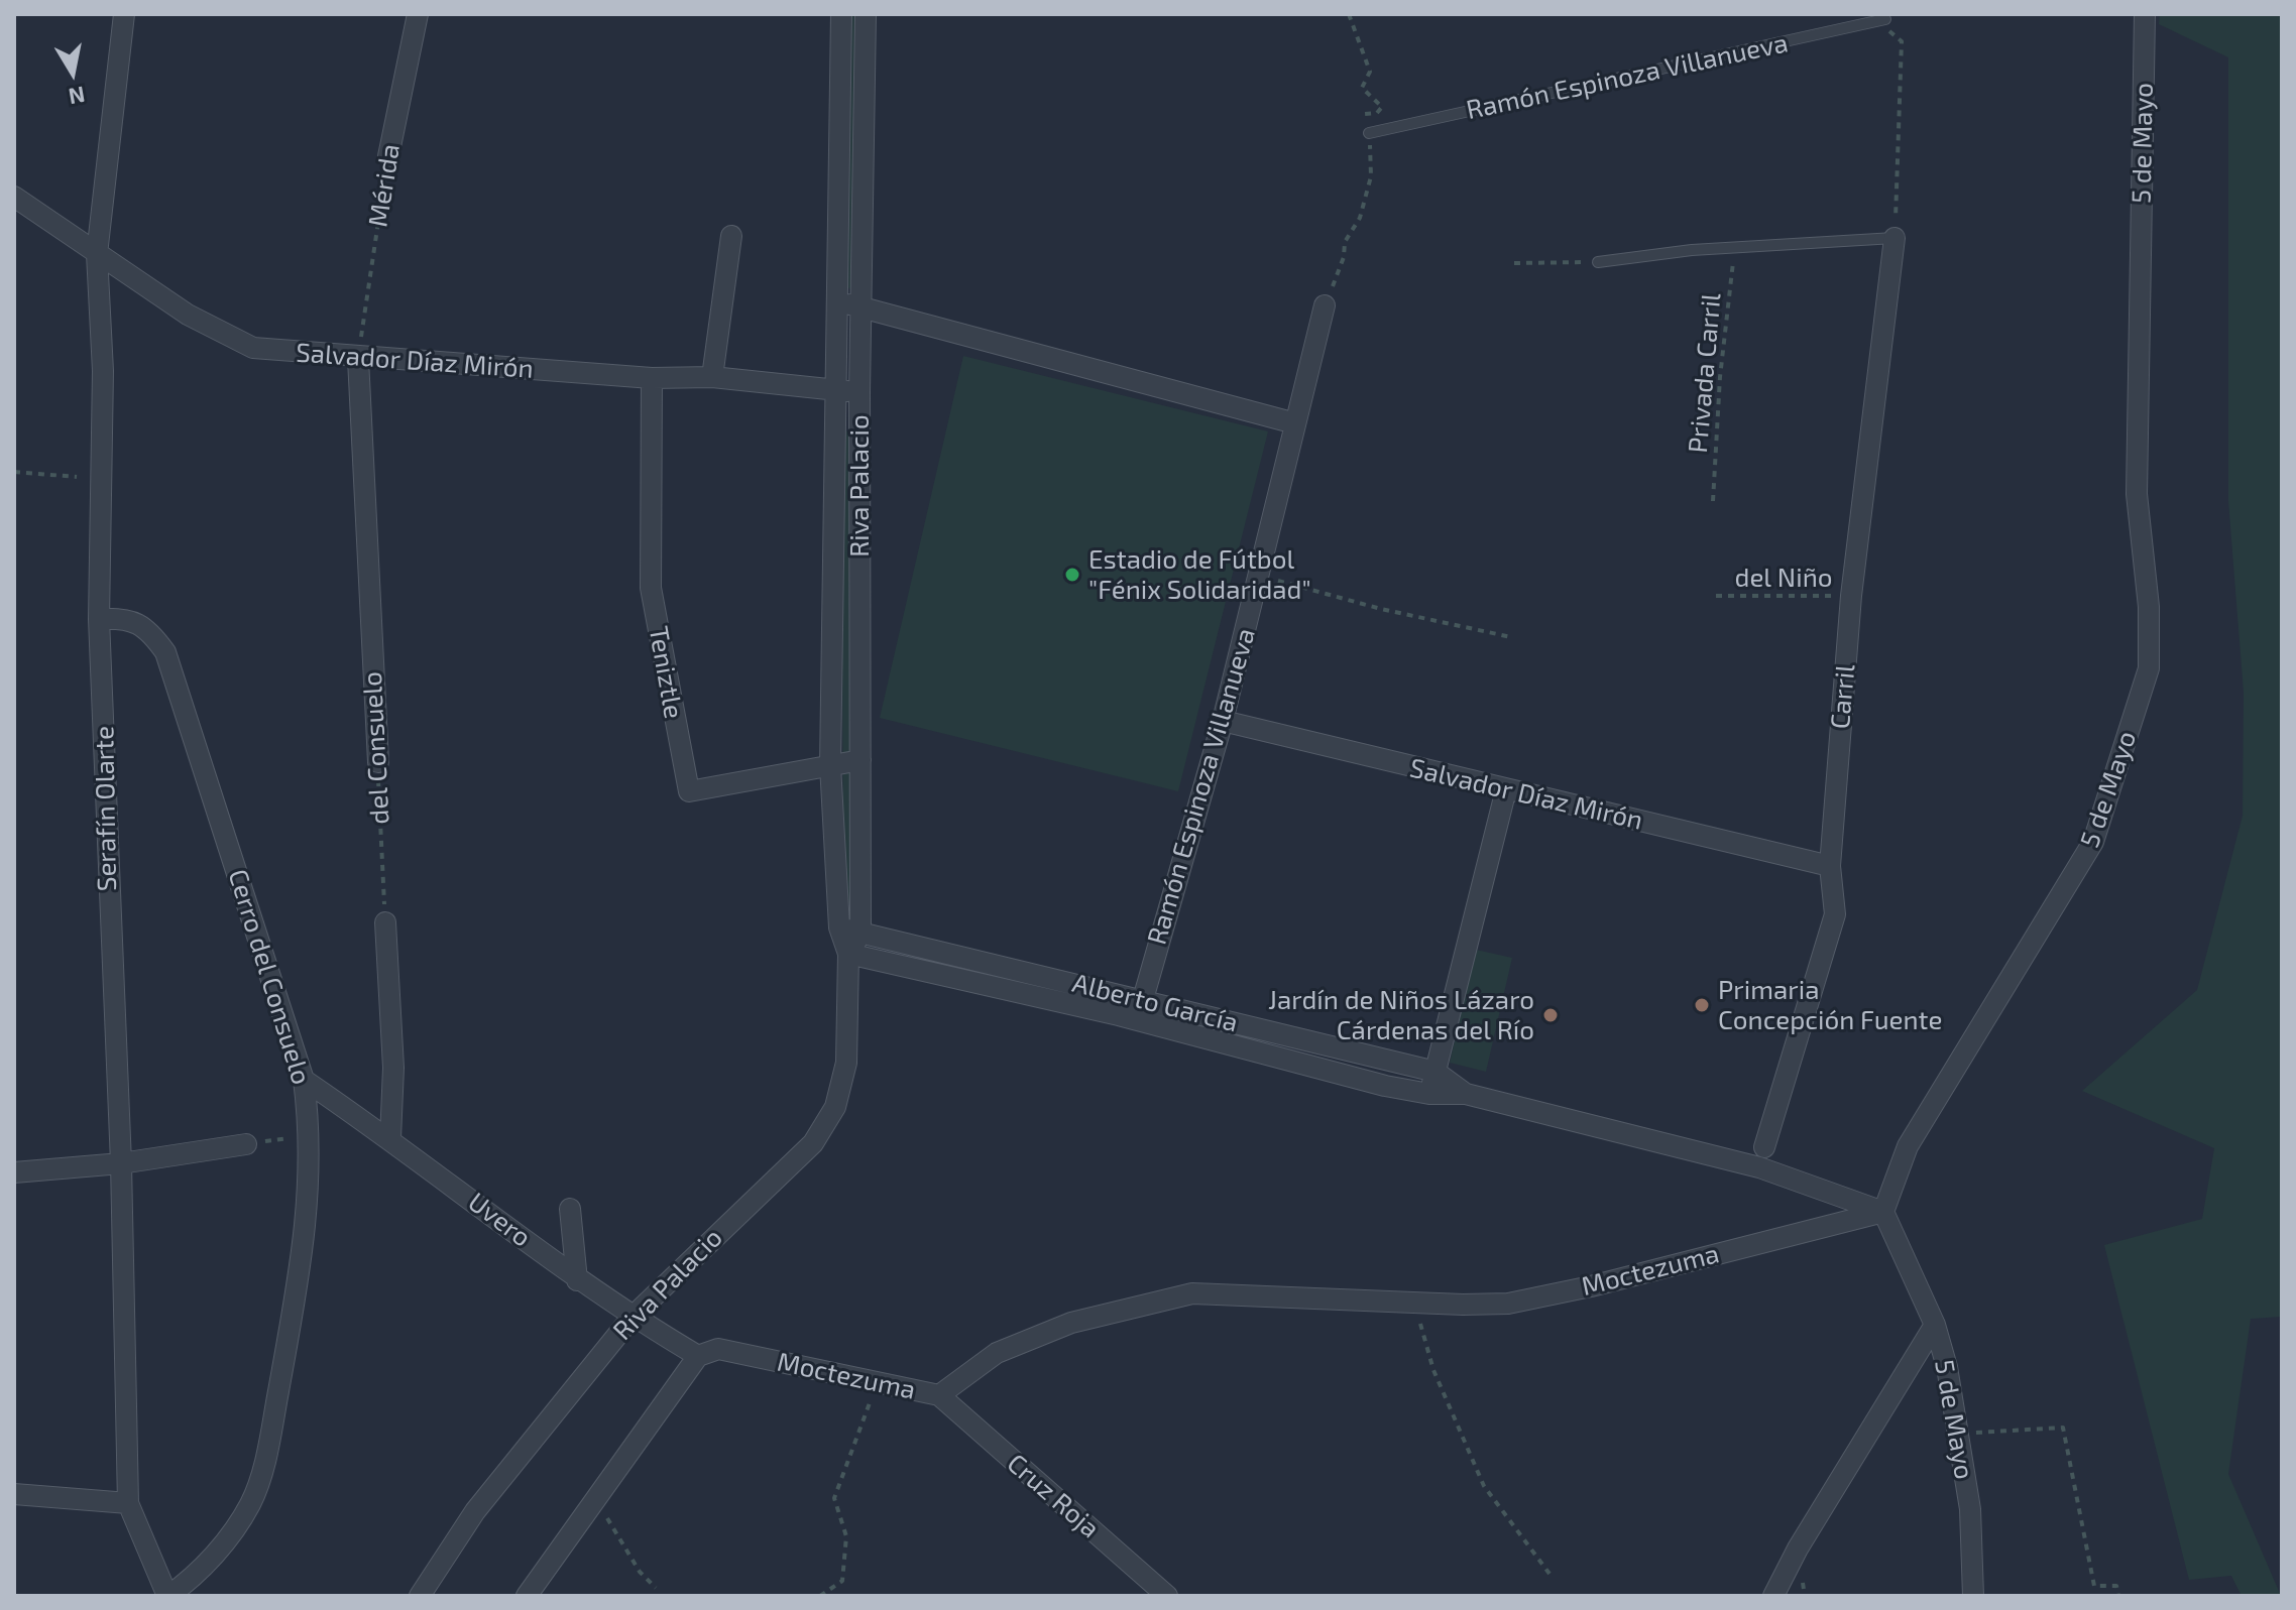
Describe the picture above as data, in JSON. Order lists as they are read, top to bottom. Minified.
{"streets":{"street":["Ramón Espinoza Villanueva","5 de Mayo","Mérida","Salvador Díaz Mirón","Riva Palacio","Teniztle","Carril","del Consuelo","Serafín Olarte","Cerro del Consuelo","Alberto García","Uvero","Moctezuma","Cruz Roja"],"path":["Privada Carril","del Niño"]},"crossings":[["Ramón Espinoza Villanueva","Salvador Díaz Mirón"],["Ramón Espinoza Villanueva","Alberto García"],["5 de Mayo","Alberto García"],["5 de Mayo","Moctezuma"],["Mérida","Salvador Díaz Mirón"],["Mérida","del Consuelo"],["Salvador Díaz Mirón","Riva Palacio"],["Salvador Díaz Mirón","Teniztle"],["Salvador Díaz Mirón","Carril"],["Salvador Díaz Mirón","del Consuelo"],["Salvador Díaz Mirón","Serafín Olarte"],["Riva Palacio","Teniztle"],["Riva Palacio","Alberto García"],["Riva Palacio","Uvero"],["del Niño","Carril"],["Serafín Olarte","Cerro del Consuelo"],["Cerro del Consuelo","Uvero"],["Alberto García","Moctezuma"],["Uvero","Moctezuma"],["Moctezuma","Cruz Roja"]],"places":["Estadio de Fútbol \"Fénix Solidaridad\"","Primaria Concepción Fuente","Jardín de Niños Lázaro Cárdenas del Río"],"north":"bottom"}
